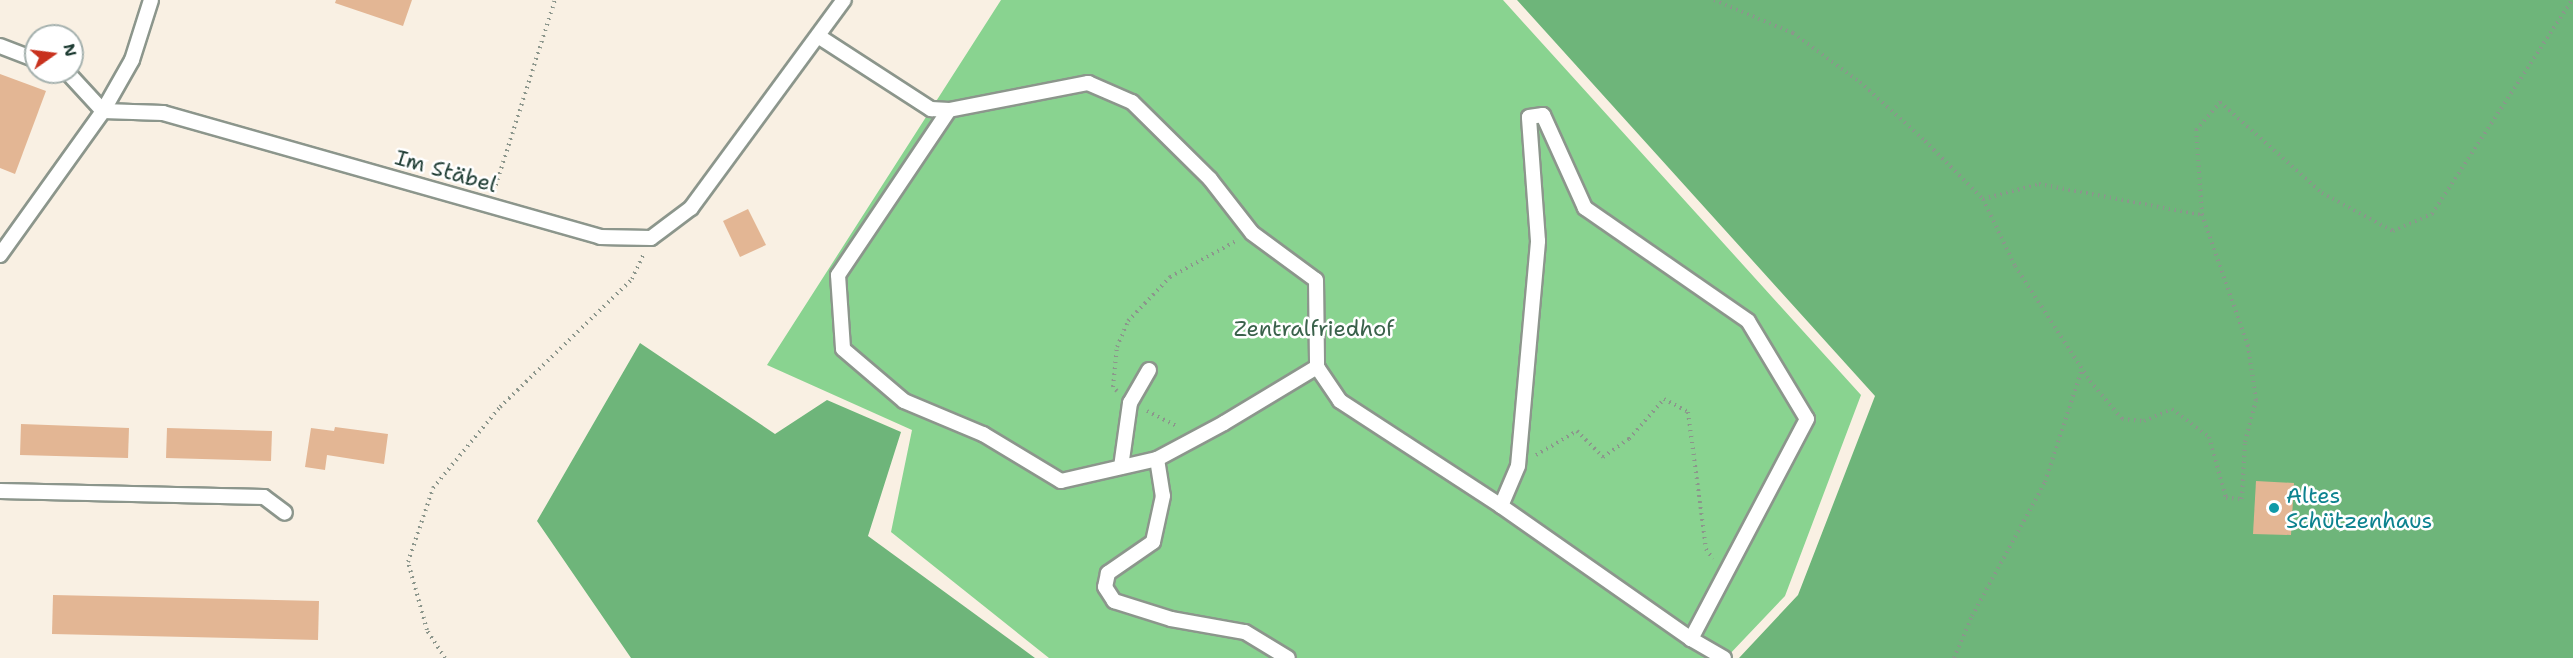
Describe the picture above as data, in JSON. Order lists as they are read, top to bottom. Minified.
{"streets":{"lane":["Im Stäbel"]},"parks":["Zentralfriedhof"],"places":["Altes Schützenhaus"],"north":"right"}
